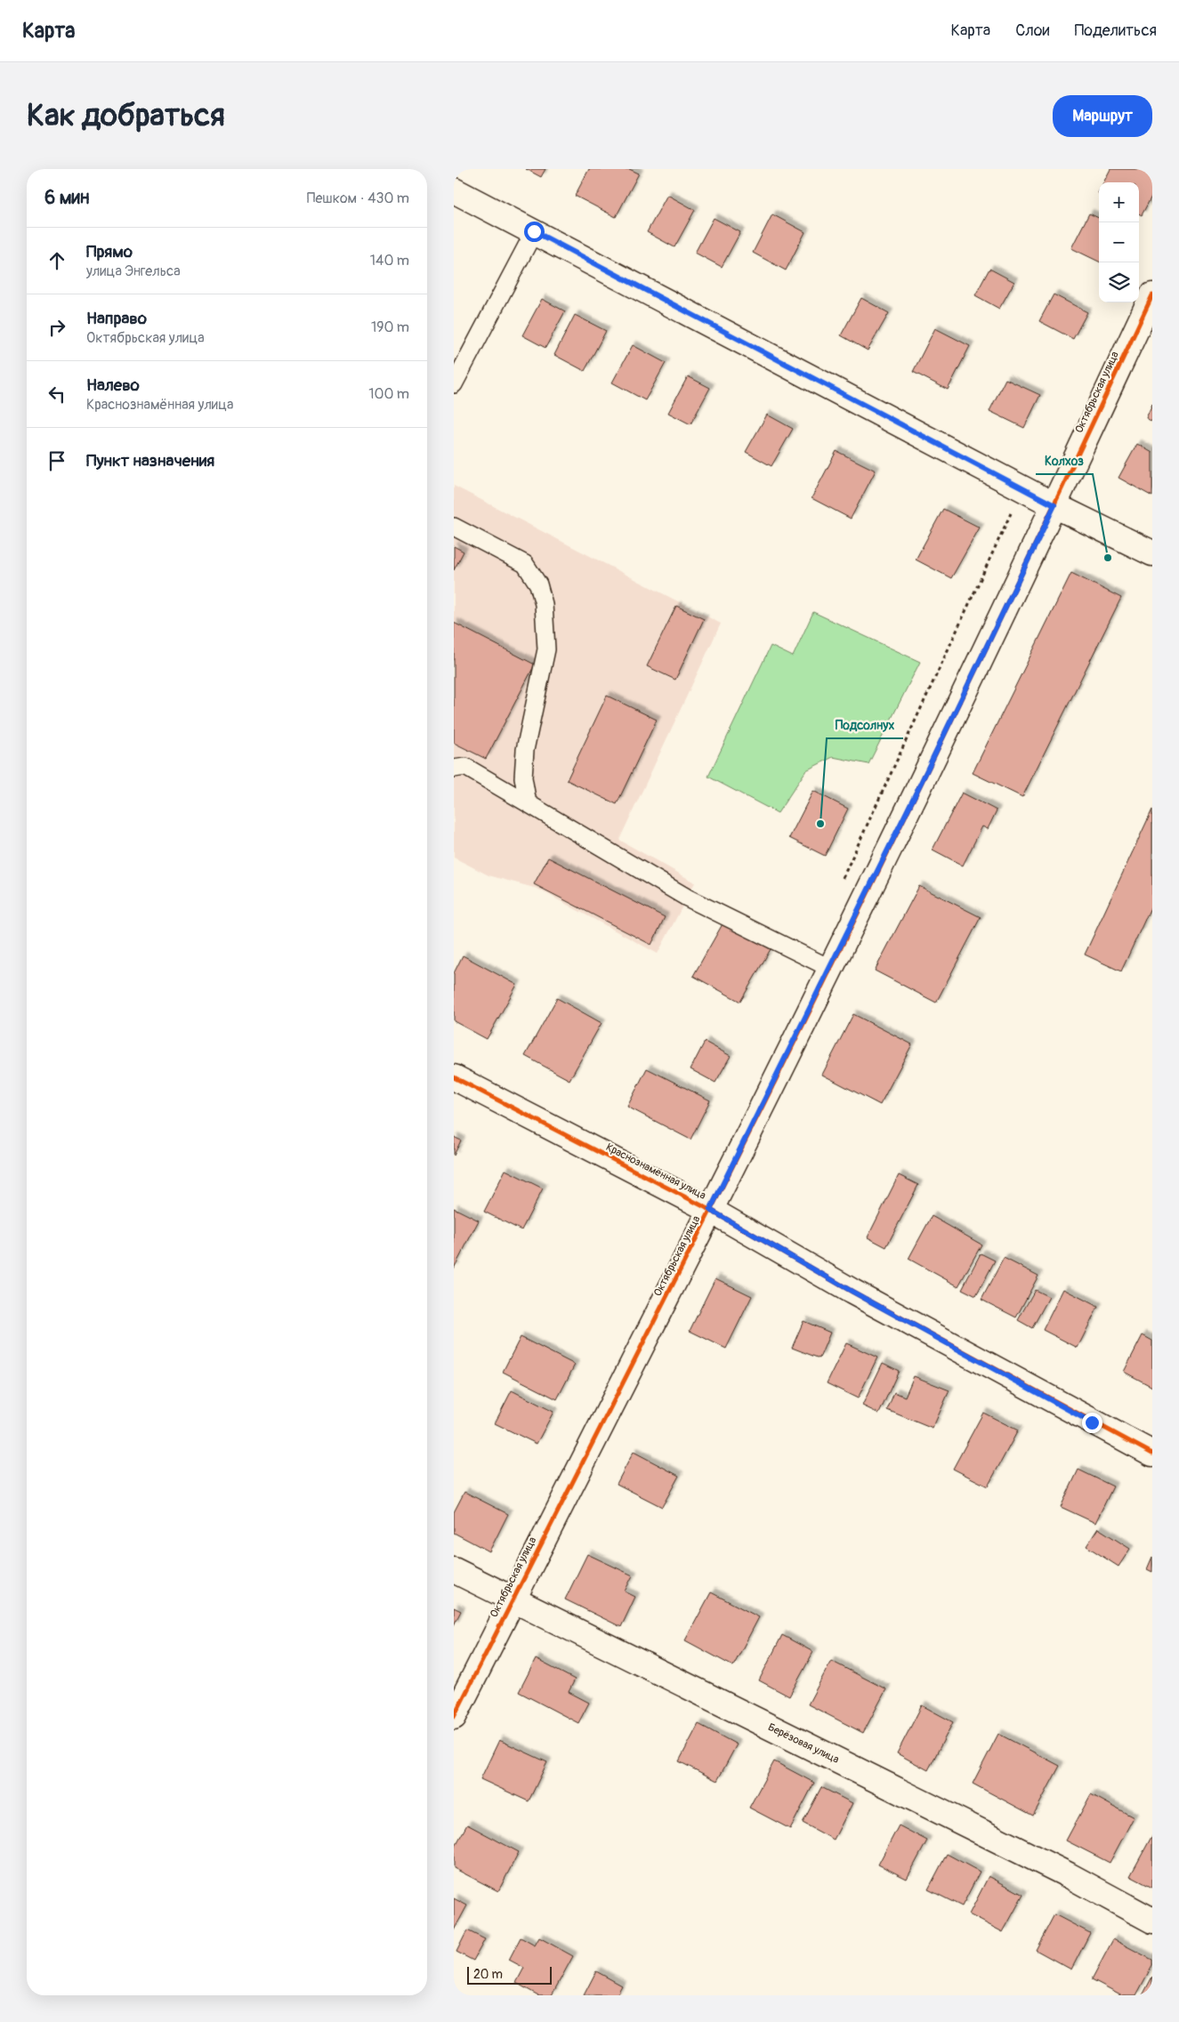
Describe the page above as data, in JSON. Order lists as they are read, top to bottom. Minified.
{"streets":{"street":["Октябрьская улица","Краснознамённая улица","Берёзовая улица"]},"crossings":[["Октябрьская улица","Краснознамённая улица"],["Октябрьская улица","Берёзовая улица"]],"places":["Колхоз","Подсолнух"],"scale_bar":"20 m","page":{"header":"Карта","nav":["Карта","Слои","Поделиться"],"buttons":"Маршрут","title":"Как добраться","heading":["6 мин","Пешком · 430 m"],"map_buttons":["+","−"],"list":[["Прямо","улица Энгельса","140 m"],["Направо","Октябрьская улица","190 m"],["Налево","Краснознамённая улица","100 m"],"Пункт назначения"],"scale":"20 m"}}
